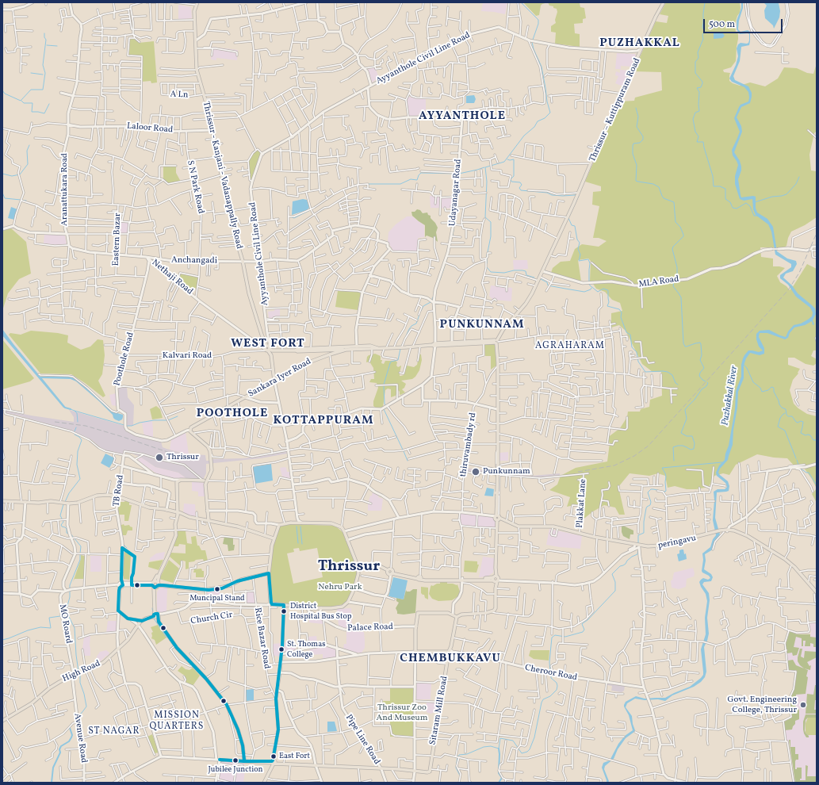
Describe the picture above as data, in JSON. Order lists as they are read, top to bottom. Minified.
{"streets":{"main road":["Thrissur – Kuttippuram Road","Thrissur - Kanjani - Vadanappally Road","Sankara Iyer Road","peringavu","High Road","Cheroor Road","Sitaram Mill Road"],"street":["Ayyanthole Civil Line Road","A Ln","Laloor Road","S N Park Road","Aranattukara Road","Udayanagar Road","Eastern Bazar","Anchangadi","Nethaji Road","MLA Road","Kalvari Road","Poothole Road","thiruvambady rd","TB Road","Plakkat Lane","Church Cir","MO Roard","Palace Road","Rice Bazar Road","Avenue Road","Pipe Line Road"]},"crossings":[["Ayyanthole Civil Line Road","Thrissur – Kuttippuram Road"],["Ayyanthole Civil Line Road","Thrissur - Kanjani - Vadanappally Road"],["Ayyanthole Civil Line Road","Anchangadi"],["Ayyanthole Civil Line Road","Nethaji Road"],["Ayyanthole Civil Line Road","Kalvari Road"],["A Ln","Thrissur - Kanjani - Vadanappally Road"],["Thrissur – Kuttippuram Road","MLA Road"],["Laloor Road","Thrissur - Kanjani - Vadanappally Road"],["Laloor Road","S N Park Road"],["Laloor Road","Aranattukara Road"],["Thrissur - Kanjani - Vadanappally Road","Anchangadi"],["Thrissur - Kanjani - Vadanappally Road","Nethaji Road"],["Thrissur - Kanjani - Vadanappally Road","Kalvari Road"],["S N Park Road","Anchangadi"],["S N Park Road","Nethaji Road"],["Anchangadi","Nethaji Road"],["Anchangadi","Poothole Road"],["Nethaji Road","Kalvari Road"],["Nethaji Road","Poothole Road"],["Kalvari Road","Poothole Road"],["Poothole Road","Sankara Iyer Road"],["TB Road","MO Roard"],["TB Road","High Road"],["Church Cir","High Road"],["MO Roard","High Road"],["MO Roard","Avenue Road"],["High Road","Avenue Road"],["Cheroor Road","Sitaram Mill Road"]],"districts":["PUZHAKKAL","AYYANTHOLE","PUNKUNNAM","WEST FORT","AGRAHARAM","POOTHOLE","KOTTAPPURAM","Thrissur","CHEMBUKKAVU","MISSION QUARTERS","ST NAGAR"],"water":["Puzhakkal River"],"parks":["Nehru Park","Thrissur Zoo And Museum"],"places":["Thrissur","Punkunnam","Muncipal Stand","District Hospital Bus Stop","St. Thomas College","Govt. Engineering College, Thrissur","East Fort","Jubilee Junction"],"scale_bar":"500 m"}
